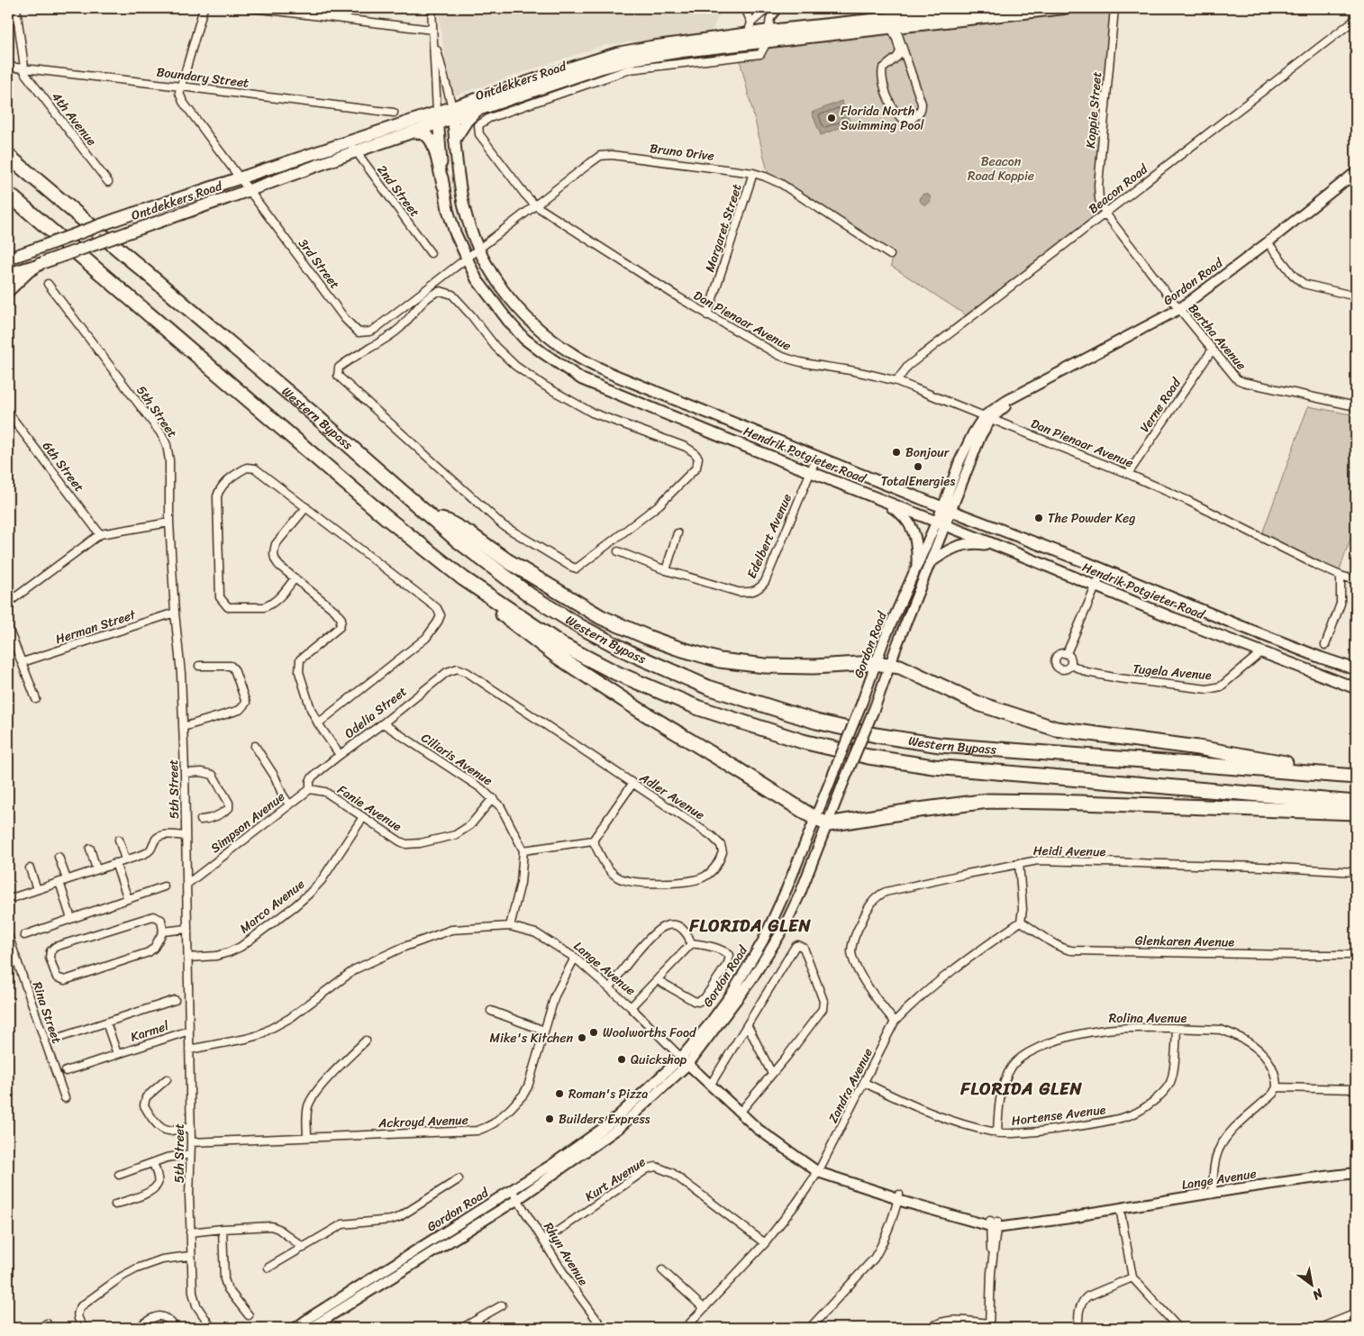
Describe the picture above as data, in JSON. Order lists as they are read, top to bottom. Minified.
{"streets":{"highway":["Western Bypass"],"main road":["Ontdekkers Road","Hendrik Potgieter Road"],"street":["Boundary Street","Koppie Street","4th Avenue","Bruno Drive","Beacon Road","2nd Street","Margaret Street","3rd Street","Gordon Road","Dan Pienaar Avenue","Bertha Avenue","Verne Road","5th Street","6th Street","Edelbert Avenue","Herman Street","Tugela Avenue","Odelia Street","Ciliaris Avenue","Adler Avenue","Fanie Avenue","Simpson Avenue","Heidi Avenue","Marco Avenue","Glenkaren Avenue","Lange Avenue","Rina Street","Rolina Avenue","Karmel","Zandra Avenue","Hortense Avenue","Ackroyd Avenue","Kurt Avenue","Rhyn Avenue"]},"crossings":[["Boundary Street","4th Avenue"],["Boundary Street","3rd Street"],["Ontdekkers Road","2nd Street"],["Ontdekkers Road","3rd Street"],["Ontdekkers Road","Dan Pienaar Avenue"],["Ontdekkers Road","Hendrik Potgieter Road"],["Koppie Street","Beacon Road"],["Koppie Street","Bertha Avenue"],["Bruno Drive","Margaret Street"],["Bruno Drive","3rd Street"],["Bruno Drive","Dan Pienaar Avenue"],["Bruno Drive","Hendrik Potgieter Road"],["Beacon Road","Dan Pienaar Avenue"],["Beacon Road","Bertha Avenue"],["Margaret Street","Dan Pienaar Avenue"],["3rd Street","Hendrik Potgieter Road"],["Gordon Road","Dan Pienaar Avenue"],["Gordon Road","Bertha Avenue"],["Gordon Road","Hendrik Potgieter Road"],["Gordon Road","Lange Avenue"],["Gordon Road","Rhyn Avenue"],["Dan Pienaar Avenue","Verne Road"],["Bertha Avenue","Verne Road"],["5th Street","Herman Street"],["5th Street","Simpson Avenue"],["5th Street","Marco Avenue"],["5th Street","Lange Avenue"],["5th Street","Karmel"],["5th Street","Ackroyd Avenue"],["Hendrik Potgieter Road","Edelbert Avenue"],["Hendrik Potgieter Road","Tugela Avenue"],["Odelia Street","Ciliaris Avenue"],["Odelia Street","Adler Avenue"],["Odelia Street","Fanie Avenue"],["Odelia Street","Simpson Avenue"],["Ciliaris Avenue","Fanie Avenue"],["Fanie Avenue","Simpson Avenue"],["Fanie Avenue","Marco Avenue"],["Heidi Avenue","Zandra Avenue"],["Glenkaren Avenue","Zandra Avenue"],["Lange Avenue","Zandra Avenue"],["Lange Avenue","Ackroyd Avenue"],["Rolina Avenue","Hortense Avenue"],["Zandra Avenue","Hortense Avenue"],["Zandra Avenue","Kurt Avenue"],["Kurt Avenue","Rhyn Avenue"]],"districts":["FLORIDA GLEN","FLORIDA GLEN"],"parks":["Beacon Road Koppie"],"places":["Florida North Swimming Pool","Bonjour","TotalEnergies","The Powder Keg","Woolworths Food","Mike's Kitchen","Quickshop","Roman's Pizza","Builders Express"],"north":"bottom right"}
